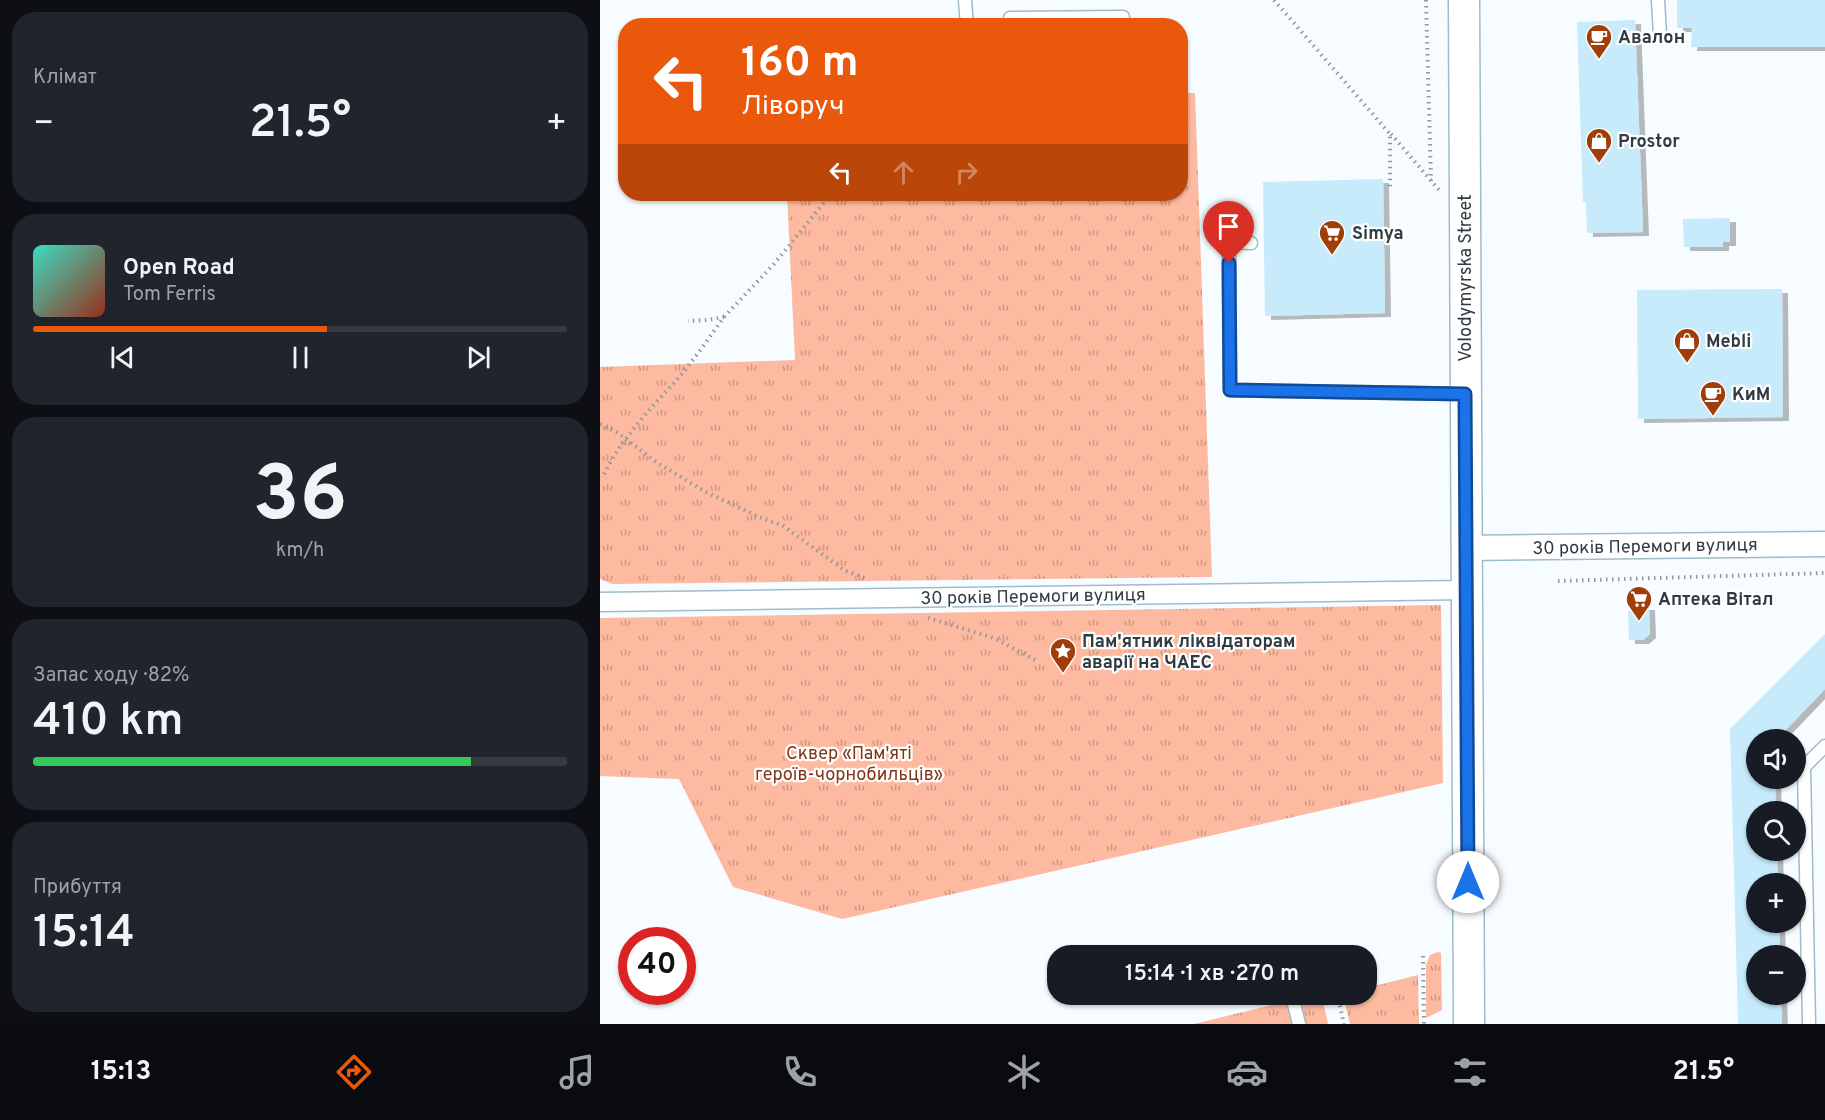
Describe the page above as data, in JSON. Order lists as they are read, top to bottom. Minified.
{"streets":{"street":["Volodymyrska Street","30 років Перемоги вулиця"]},"crossings":[["Volodymyrska Street","30 років Перемоги вулиця"]],"parks":["Сквер «Пам'яті героїв-чорнобильців»"],"places":{"cafe":["Авалон","КиМ"],"shop":["Prostor","Mebli"],"supermarket":["Simya","Аптека Вітал"],"place":["Пам'ятник ліквідаторам аварії на ЧАЕС"]},"page":{"tile":["Клімат",["36","km/h"],["Запас ходу · 82%","410 km"],["Прибуття","15:14"]],"turn":["160 m","Ліворуч"],"heat":["−","21.5°","+"],"song":["Open Road","Tom Ferris"],"map_buttons":["+","−"],"limit":"40","trip":"15:14 · 1 хв · 270 m","tabs":["15:13","21.5°"]}}
